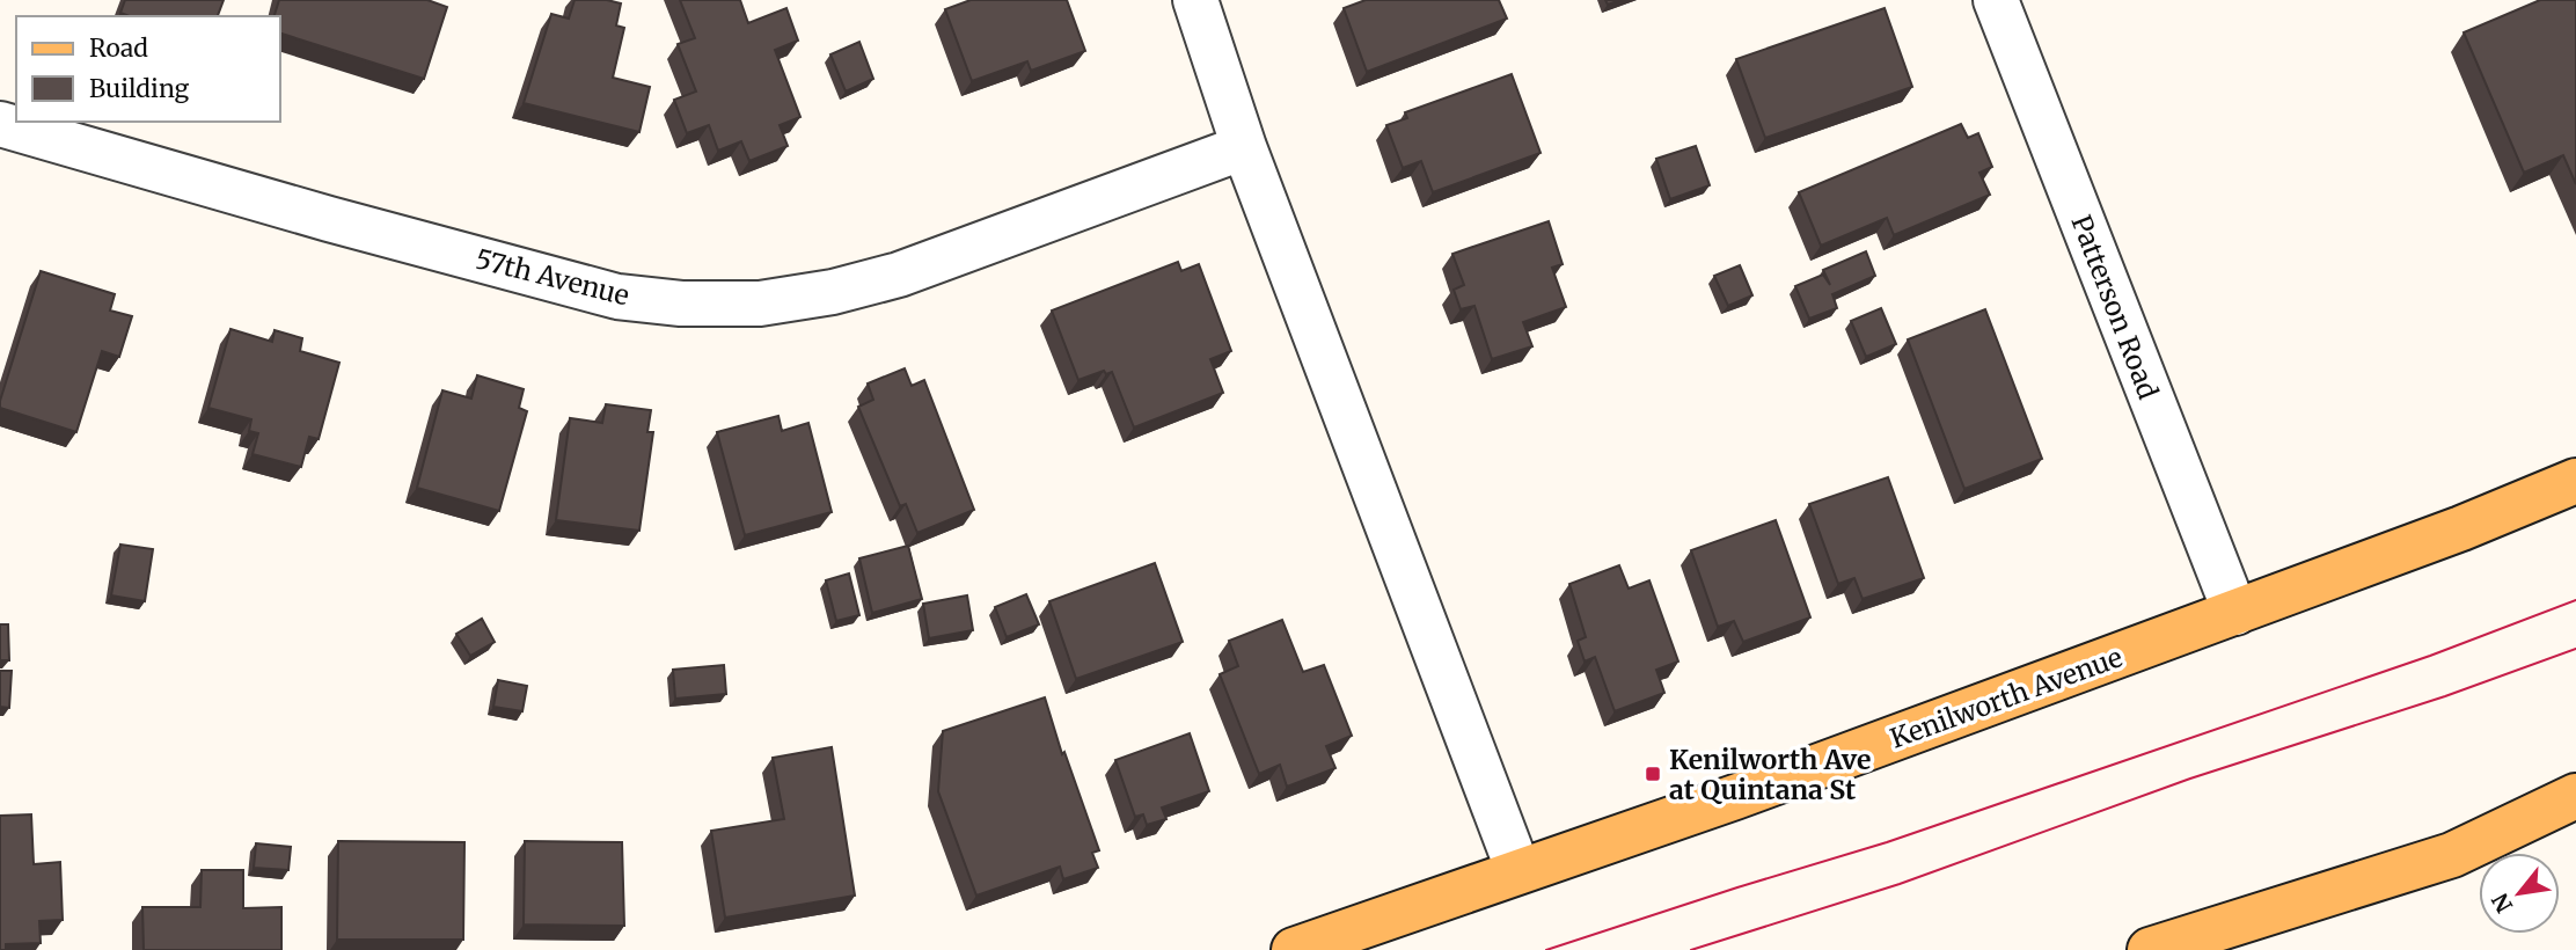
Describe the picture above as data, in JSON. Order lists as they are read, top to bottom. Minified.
{"streets":{"main road":["Kenilworth Avenue"],"street":["57th Avenue","Patterson Road"]},"crossings":[["Patterson Road","Kenilworth Avenue"]],"places":{"transit":["Kenilworth Ave at Quintana St"]},"legend":["Road","Building"],"north":"bottom left"}
